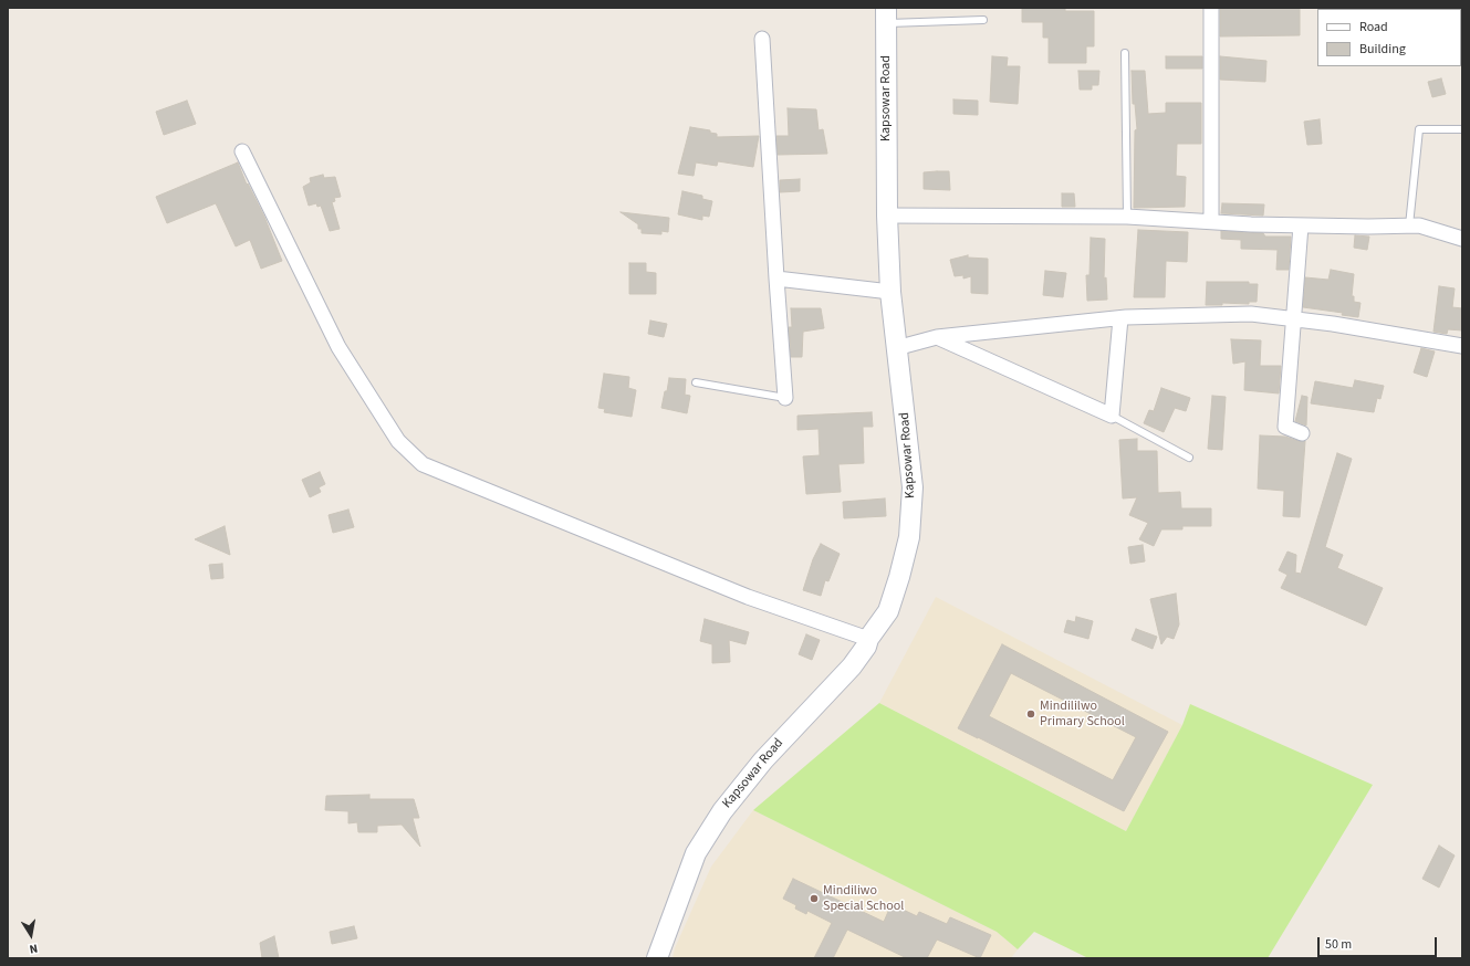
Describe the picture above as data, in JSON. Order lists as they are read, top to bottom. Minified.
{"streets":{"main road":["Kapsowar Road"]},"places":["Mindililwo Primary School","Mindiliwo Special School"],"legend":["Road","Building"],"scale_bar":"50 m","north":"bottom"}
